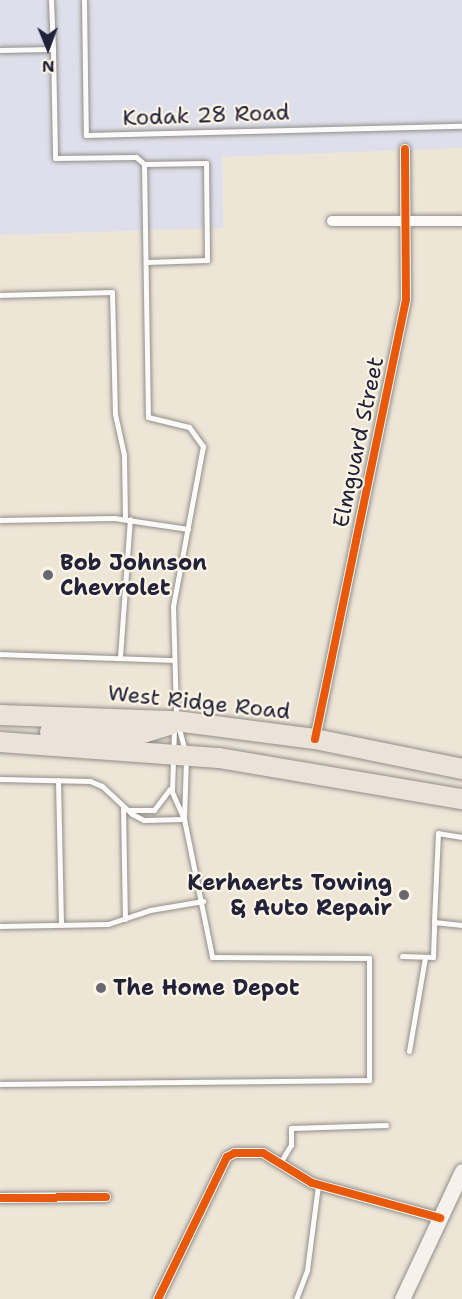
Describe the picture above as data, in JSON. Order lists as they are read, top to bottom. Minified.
{"streets":{"highway":["West Ridge Road"],"street":["Elmguard Street"],"lane":["Kodak 28 Road"]},"crossings":[["Elmguard Street","West Ridge Road"]],"places":["Bob Johnson Chevrolet","Kerhaerts Towing & Auto Repair","The Home Depot"],"north":"bottom"}
